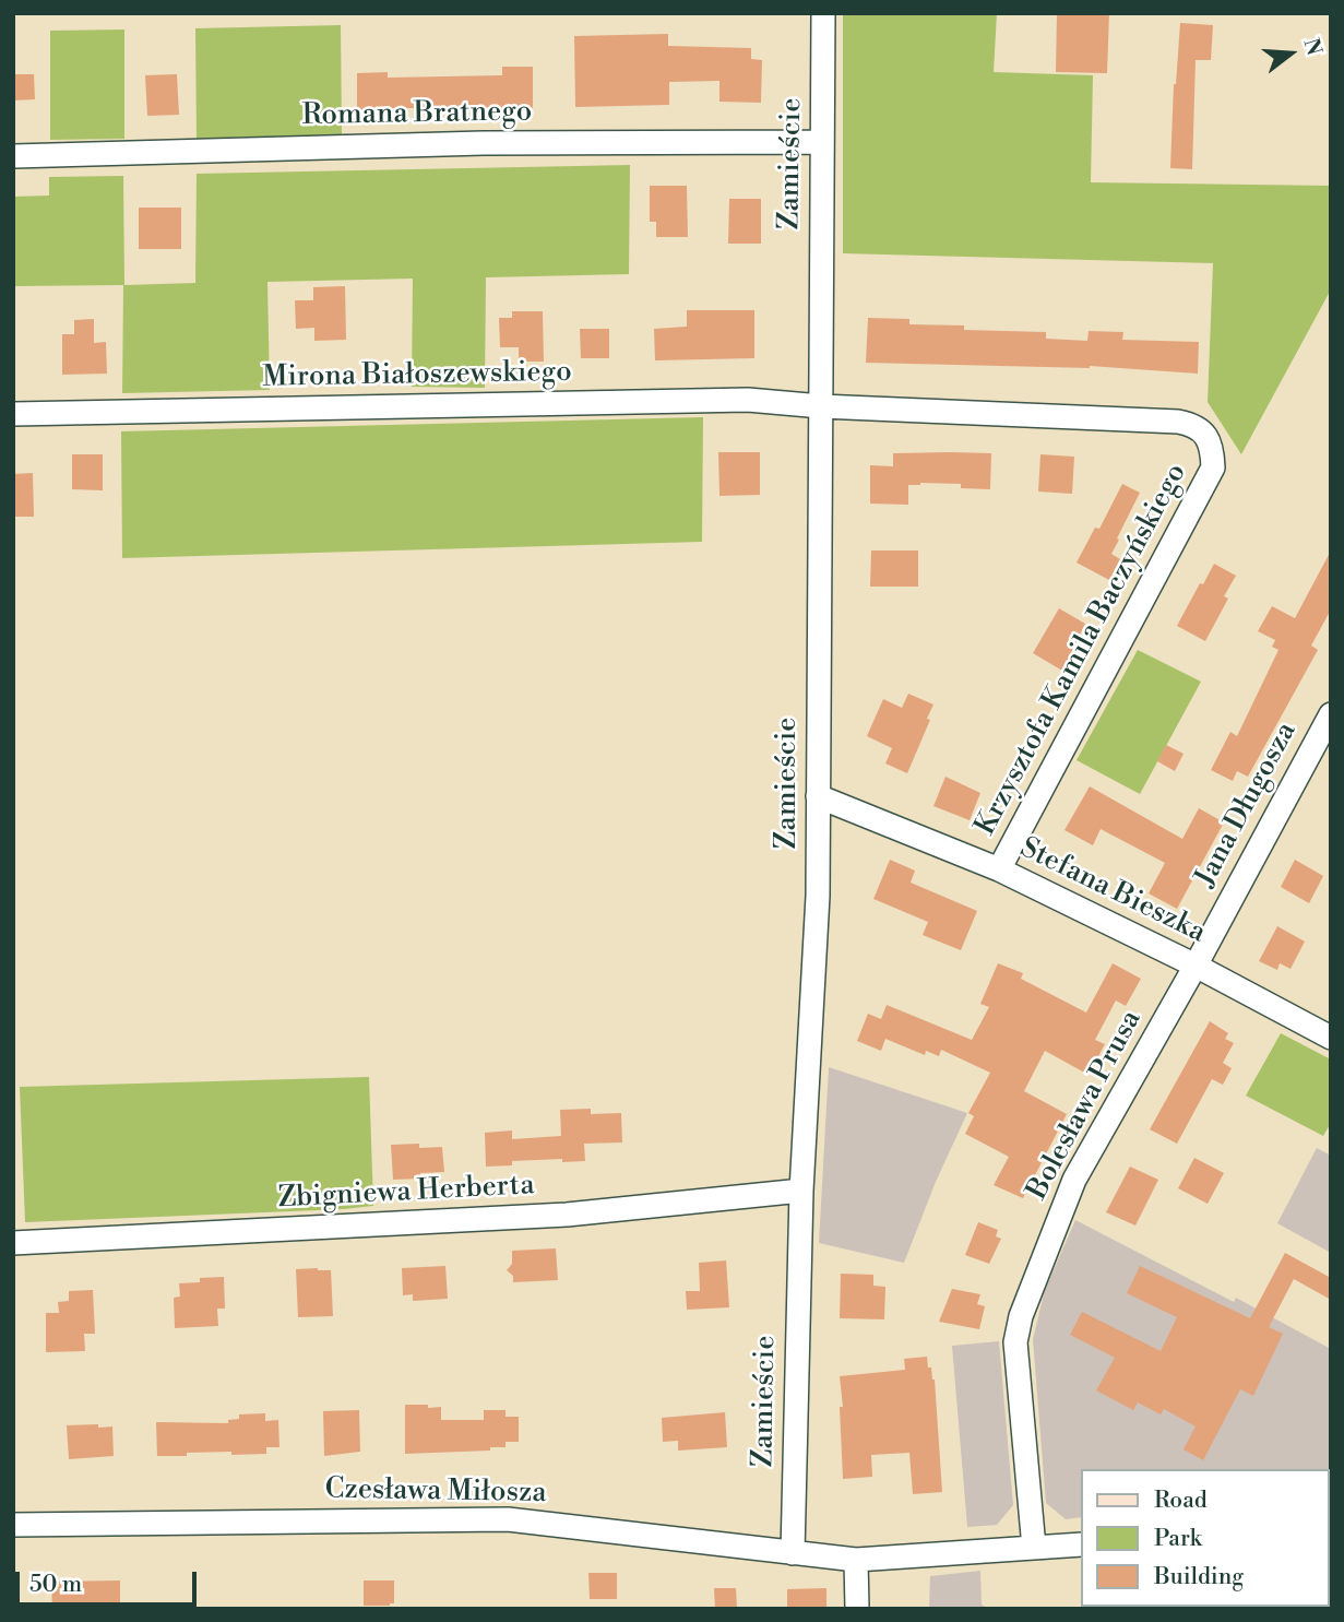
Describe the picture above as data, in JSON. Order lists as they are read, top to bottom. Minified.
{"streets":{"street":["Romana Bratnego","Zamieście","Mirona Białoszewskiego","Krzysztofa Kamila Baczyńskiego","Jana Długosza","Stefana Bieszka","Bolesława Prusa","Zbigniewa Herberta","Czesława Miłosza"]},"crossings":[["Romana Bratnego","Zamieście"],["Zamieście","Mirona Białoszewskiego"],["Zamieście","Krzysztofa Kamila Baczyńskiego"],["Zamieście","Stefana Bieszka"],["Zamieście","Zbigniewa Herberta"],["Zamieście","Czesława Miłosza"],["Mirona Białoszewskiego","Krzysztofa Kamila Baczyńskiego"],["Krzysztofa Kamila Baczyńskiego","Stefana Bieszka"],["Jana Długosza","Stefana Bieszka"],["Jana Długosza","Bolesława Prusa"],["Stefana Bieszka","Bolesława Prusa"],["Bolesława Prusa","Czesława Miłosza"]],"legend":["Road","Park","Building"],"scale_bar":"50 m","north":"right"}
